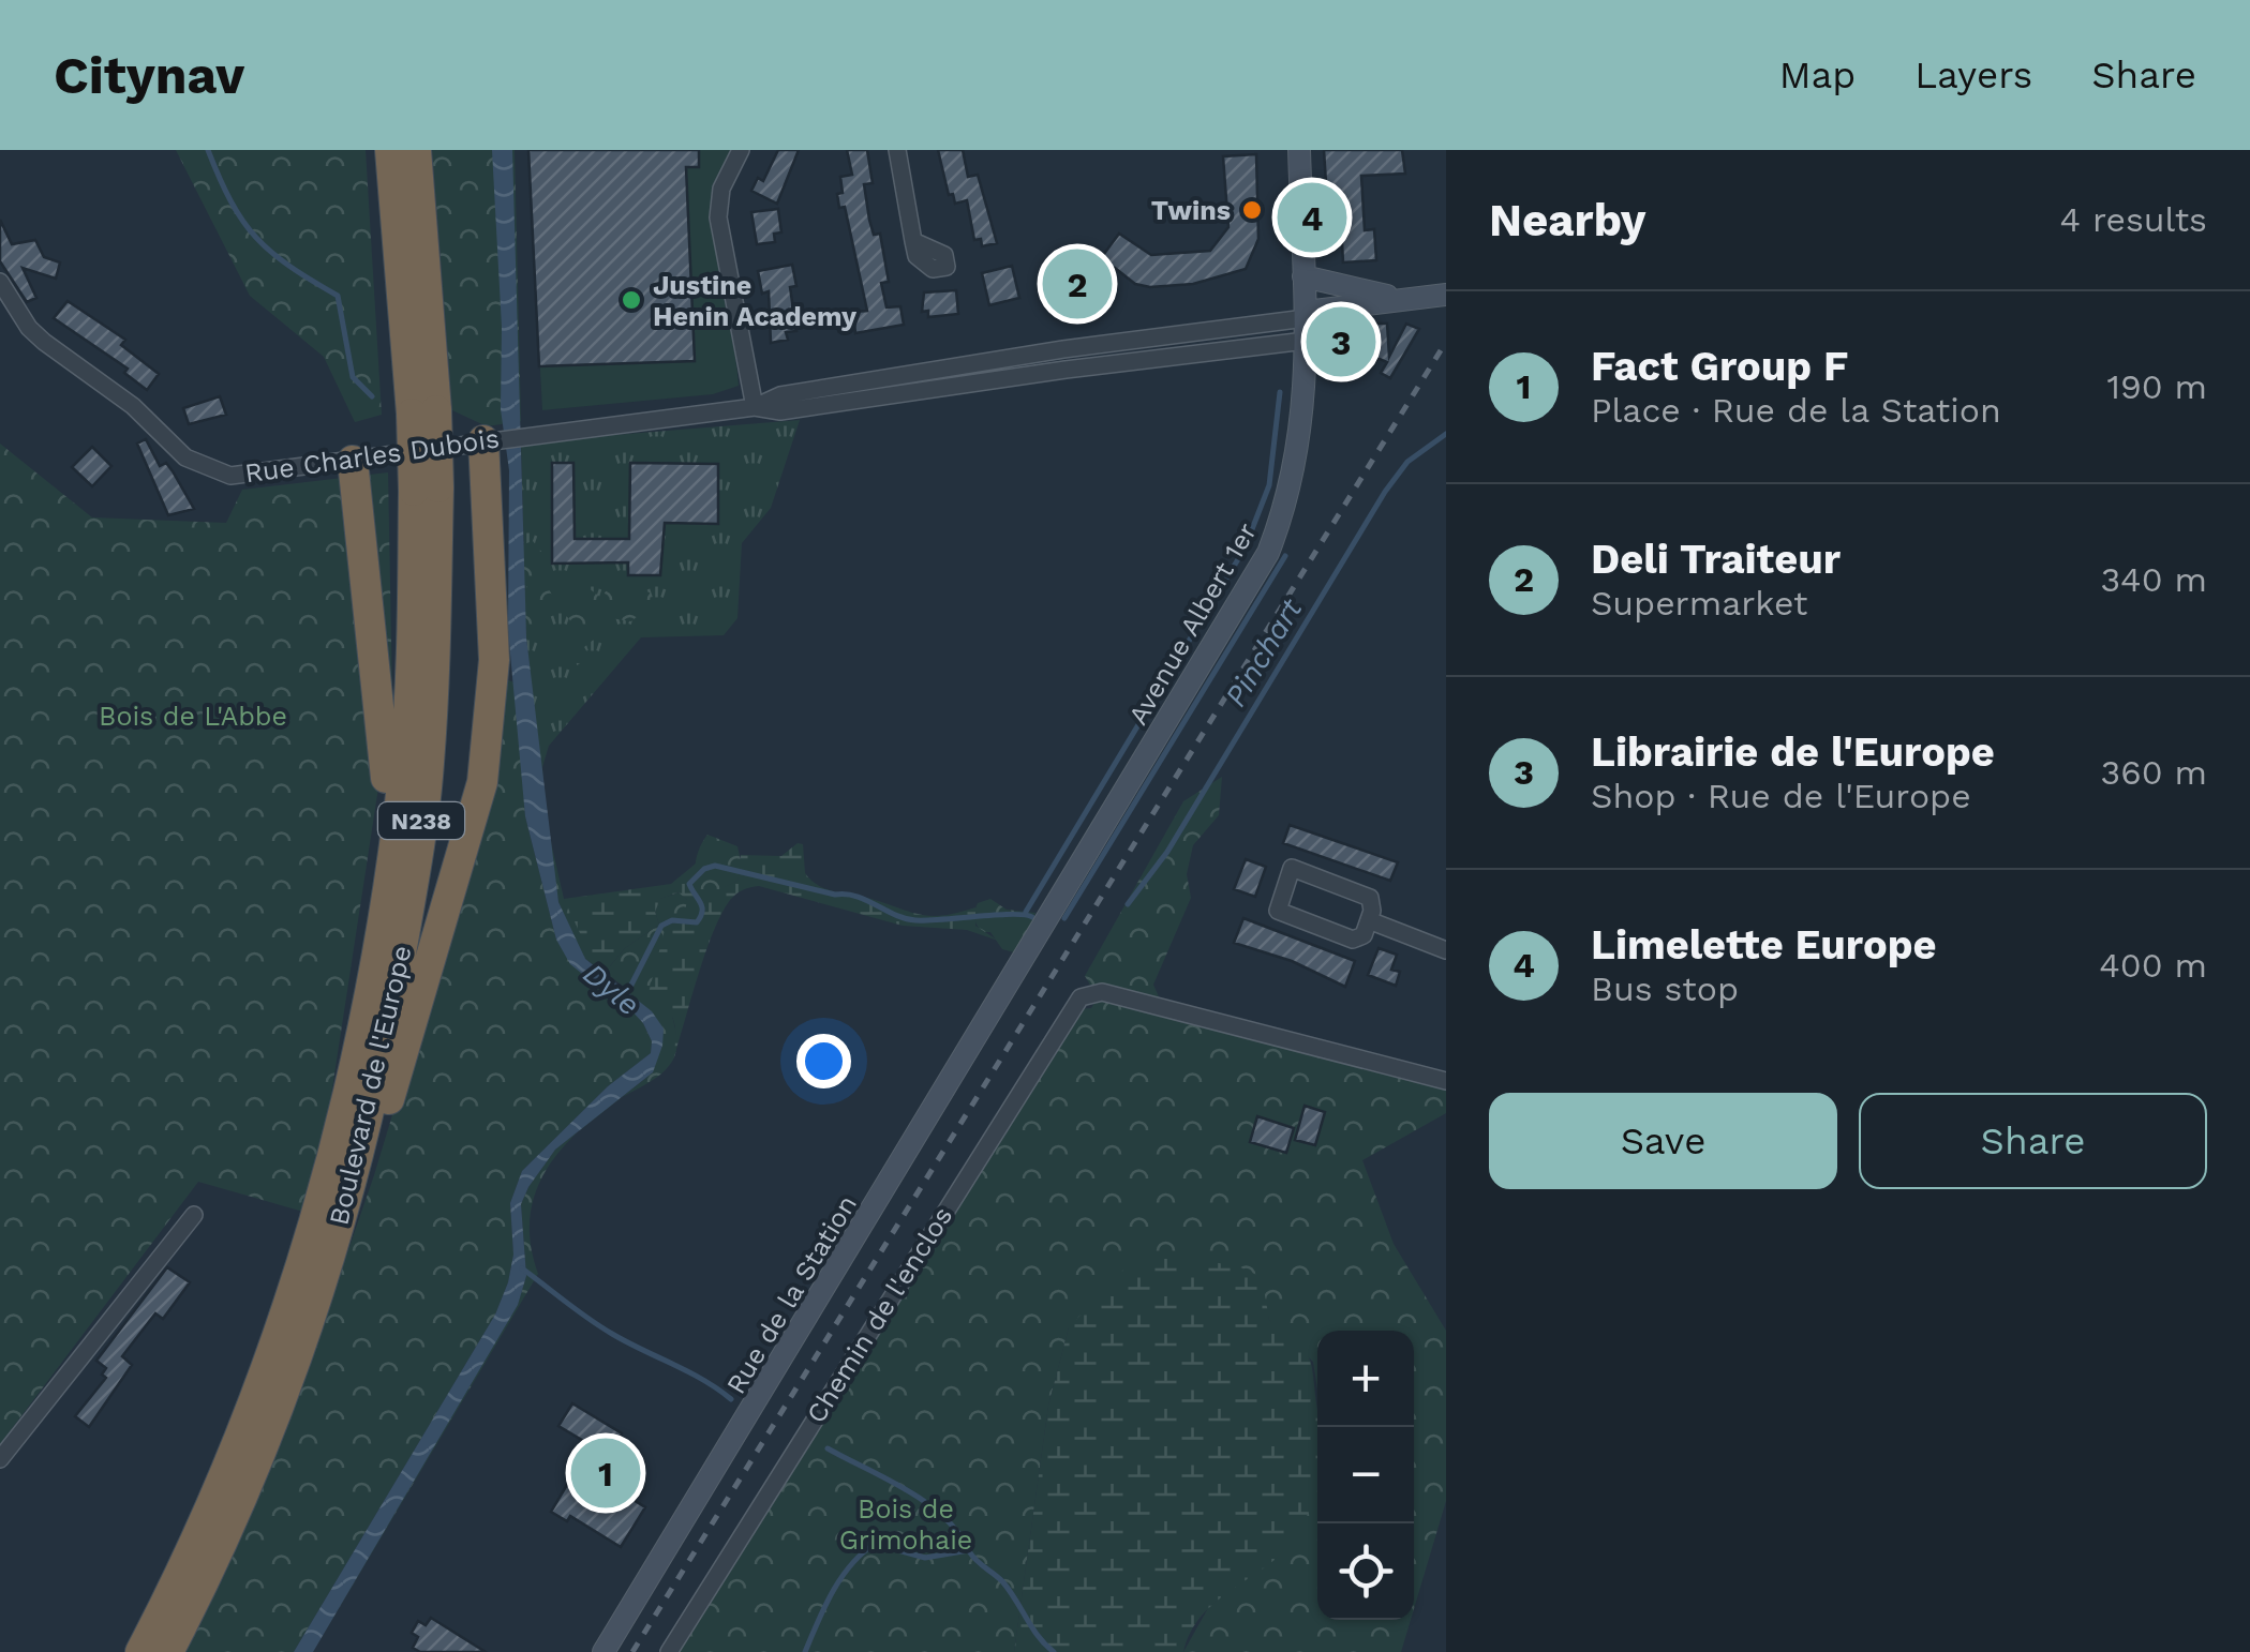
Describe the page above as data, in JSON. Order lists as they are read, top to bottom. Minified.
{"streets":{"highway":["N238","Boulevard de l'Europe"],"main road":["Avenue Albert 1er","Rue de la Station"],"street":["Rue Charles Dubois","Chemin de l'enclos"]},"crossings":[["Rue Charles Dubois","Avenue Albert 1er"],["Avenue Albert 1er","Rue de la Station"],["N238","Boulevard de l'Europe"]],"water":["Pinchart","Dyle"],"parks":["Bois de L'Abbe","Bois de Grimohaie"],"places":["Twins","Justine Henin Academy"],"page":{"header":"Citynav","nav":["Map","Layers","Share"],"heading":["Nearby","4 results"],"pins":["4","2","3","1"],"list":[{"mark":"1","name":"Fact Group F","note":"Place · Rue de la Station","value":"190 m"},{"mark":"2","name":"Deli Traiteur","note":"Supermarket","value":"340 m"},{"mark":"3","name":"Librairie de l'Europe","note":"Shop · Rue de l'Europe","value":"360 m"},{"mark":"4","name":"Limelette Europe","note":"Bus stop","value":"400 m"}],"buttons":["Save","Share"],"map_buttons":["+","−"]}}
